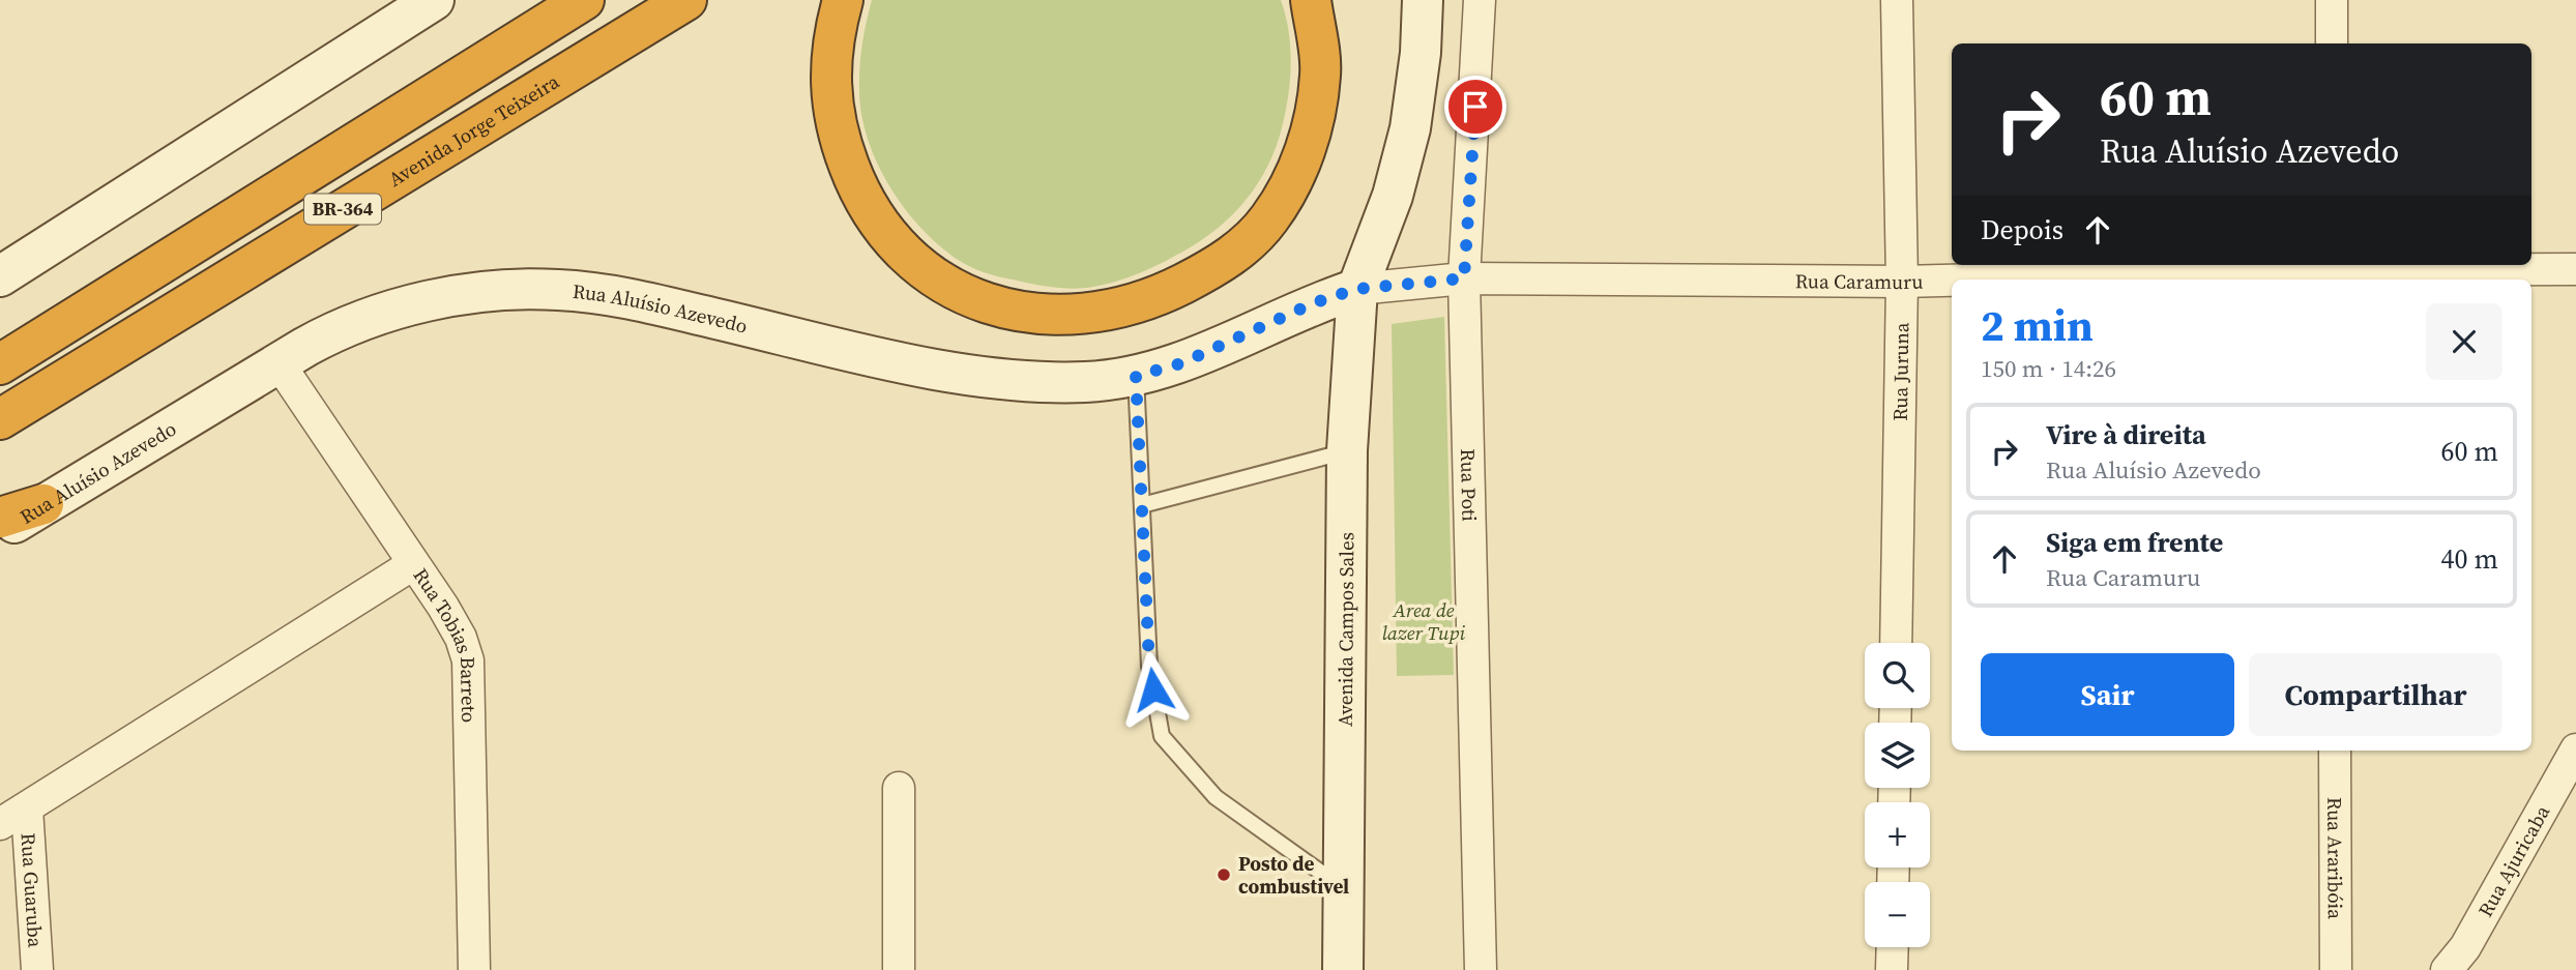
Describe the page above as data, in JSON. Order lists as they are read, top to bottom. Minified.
{"streets":{"highway":["Avenida Jorge Teixeira","BR-364"],"main road":["Rua Aluísio Azevedo","Avenida Campos Sales"],"street":["Rua Caramuru","Rua Juruna","Rua Poti","Rua Tobias Barreto","Rua Araribóia","Rua Ajuricaba","Rua Guaruba"]},"crossings":[["Rua Caramuru","Rua Aluísio Azevedo"],["Rua Caramuru","Rua Juruna"],["Rua Caramuru","Rua Poti"],["Rua Caramuru","Avenida Campos Sales"],["Rua Aluísio Azevedo","Avenida Campos Sales"],["Rua Aluísio Azevedo","Rua Tobias Barreto"]],"parks":["Area de lazer Tupi"],"places":["Posto de combustivel"],"page":{"turn":["60 m","Rua Aluísio Azevedo"],"then":"Depois","heading":["2 min","150 m · 14:26"],"list":[{"name":"Vire à direita","note":"Rua Aluísio Azevedo","value":"60 m"},{"name":"Siga em frente","note":"Rua Caramuru","value":"40 m"}],"buttons":["Sair","Compartilhar"],"map_buttons":["+","−"]}}
